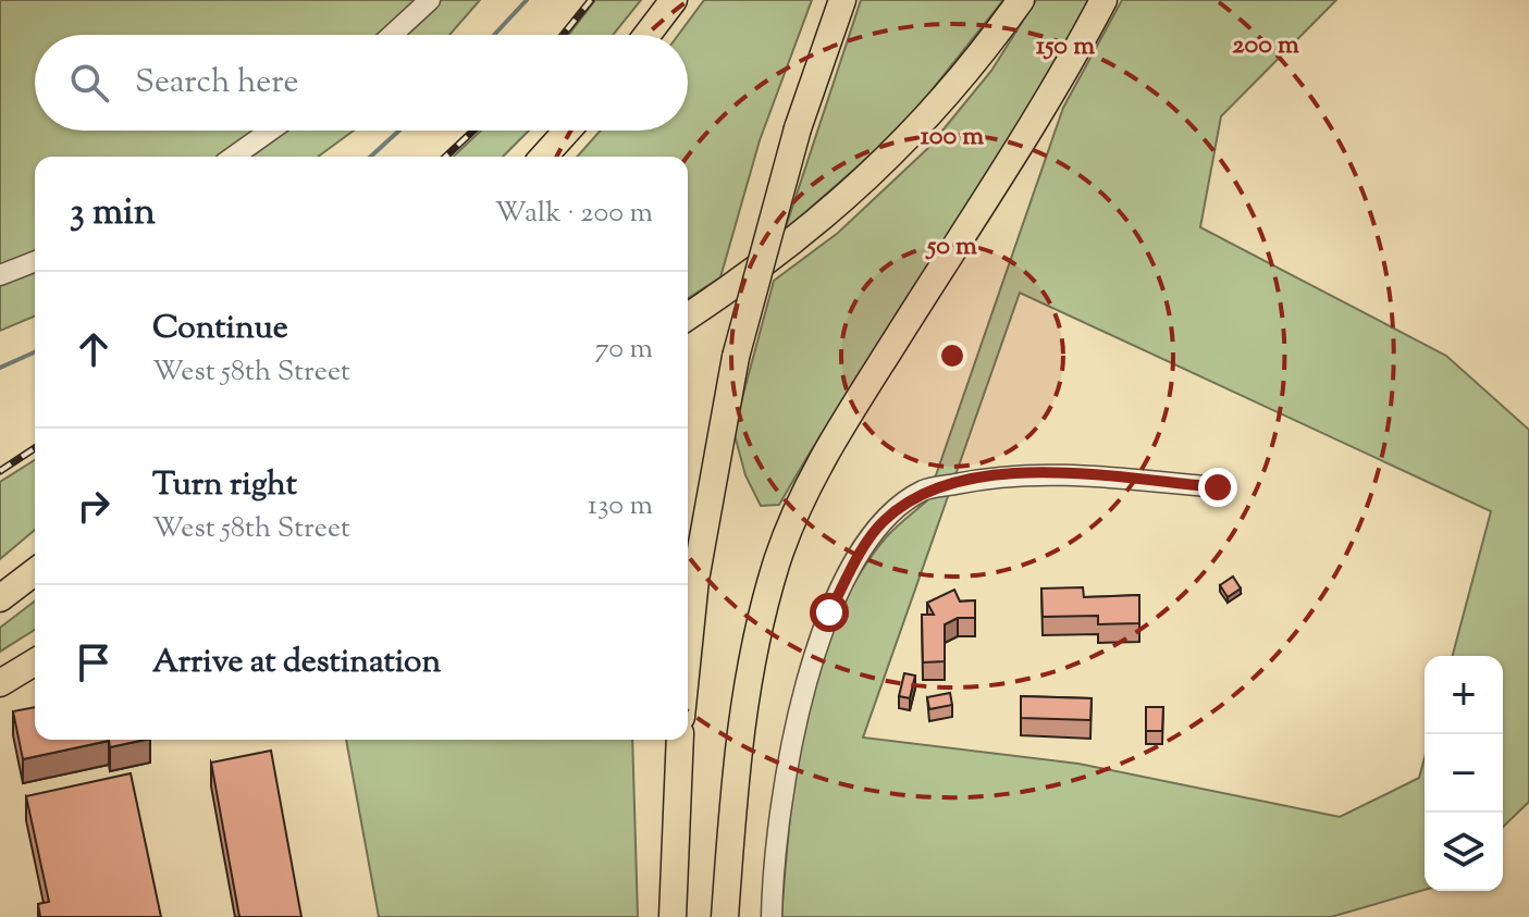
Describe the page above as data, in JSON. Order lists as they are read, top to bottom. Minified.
{"page":{"search":"Search here","heading":["3 min","Walk · 200 m"],"list":[["Continue","West 58th Street","70 m"],["Turn right","West 58th Street","130 m"],"Arrive at destination"],"map_buttons":["+","−"]},"rings":["200 m","150 m","100 m","50 m"]}
